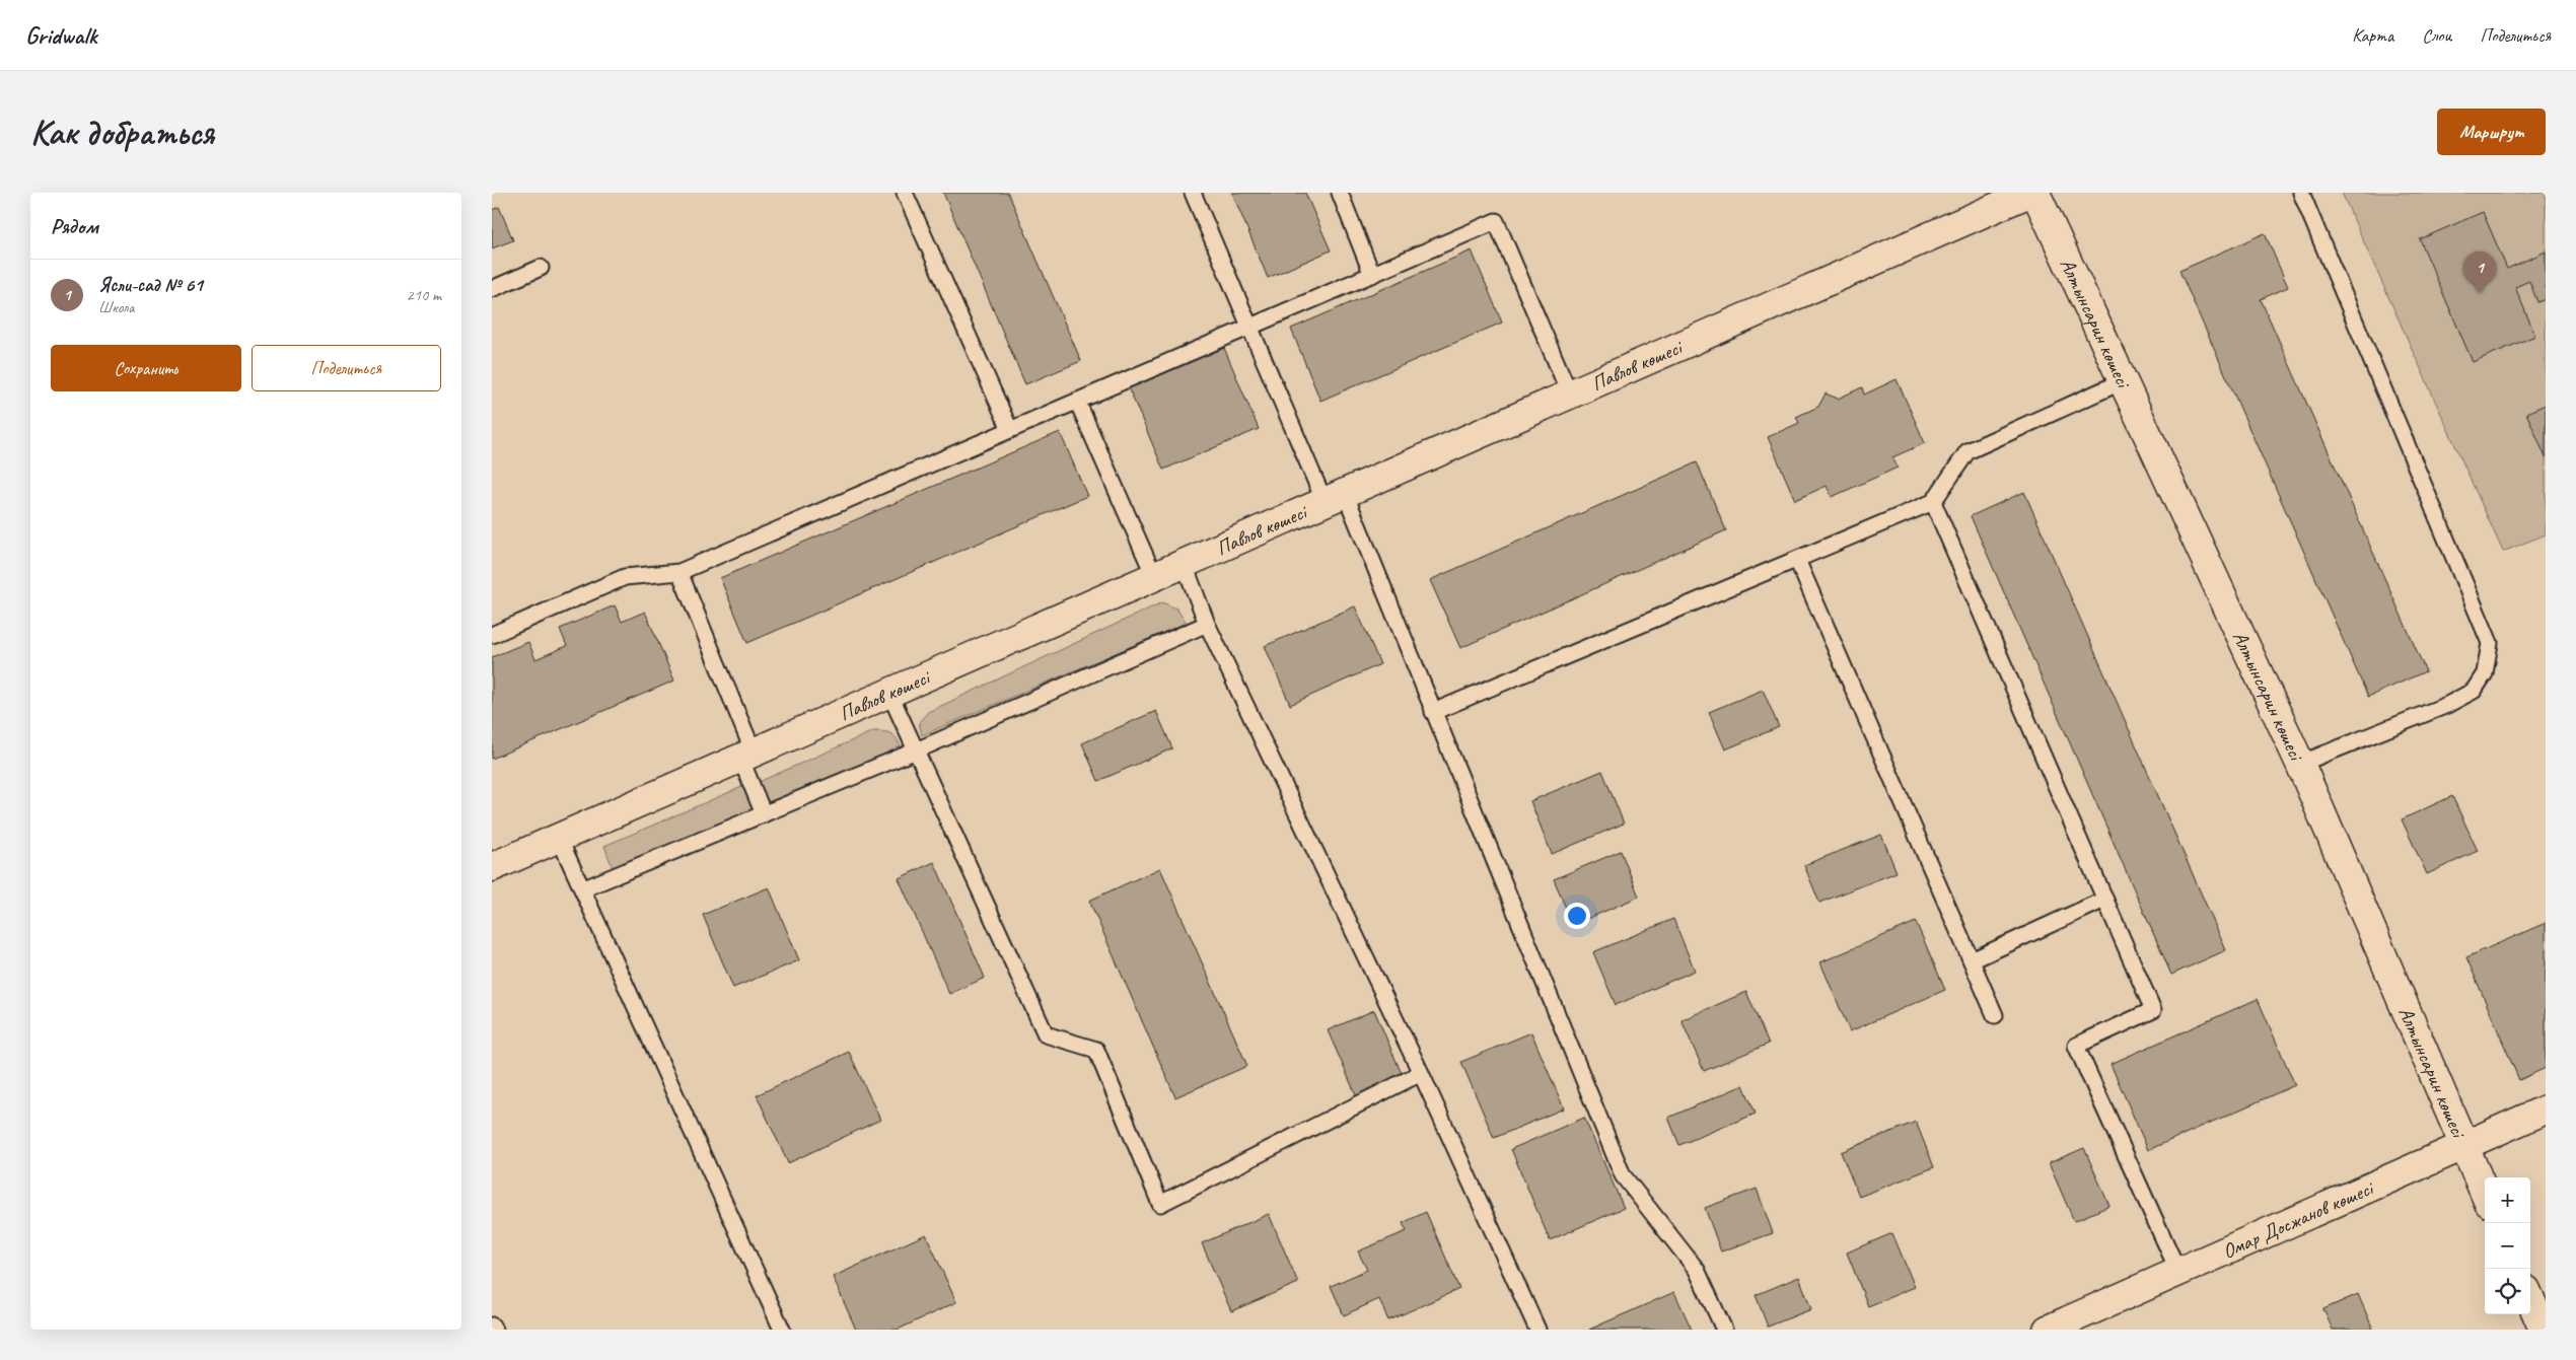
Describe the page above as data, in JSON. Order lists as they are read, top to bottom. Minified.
{"streets":{"street":["Алтынсарин көшесі","Павлов көшесі","Омар Досжанов көшесі"]},"crossings":[["Алтынсарин көшесі","Омар Досжанов көшесі"]],"page":{"header":"Gridwalk","nav":["Карта","Слои","Поделиться"],"buttons":["Маршрут",["Сохранить","Поделиться"]],"title":"Как добраться","heading":"Рядом","pins":"1","list":[{"mark":"1","name":"Ясли-сад № 61","note":"Школа","value":"210 m"}],"map_buttons":["+","−"]}}
